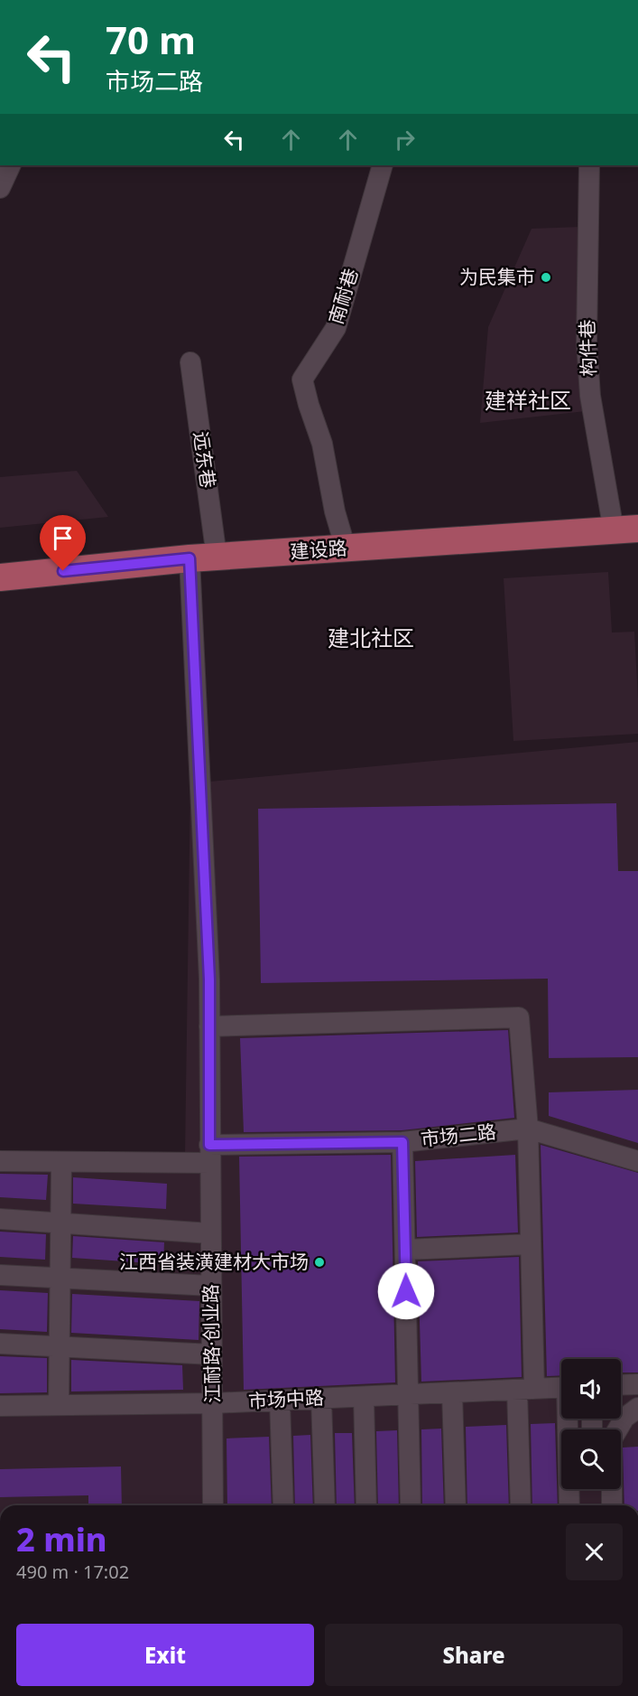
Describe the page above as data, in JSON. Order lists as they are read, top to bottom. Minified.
{"streets":{"main road":["建设路"],"street":["南耐巷","构件巷","远东巷","市场二路","江耐路·创业路","市场中路"]},"crossings":[["南耐巷","建设路"],["构件巷","建设路"],["远东巷","建设路"],["建设路","江耐路·创业路"],["市场二路","江耐路·创业路"],["江耐路·创业路","市场中路"]],"districts":["建祥社区","建北社区"],"places":["为民集市","江西省装潢建材大市场"],"page":{"turn":["70 m","市场二路"],"heading":["2 min","490 m · 17:02"],"buttons":["Exit","Share"]}}
